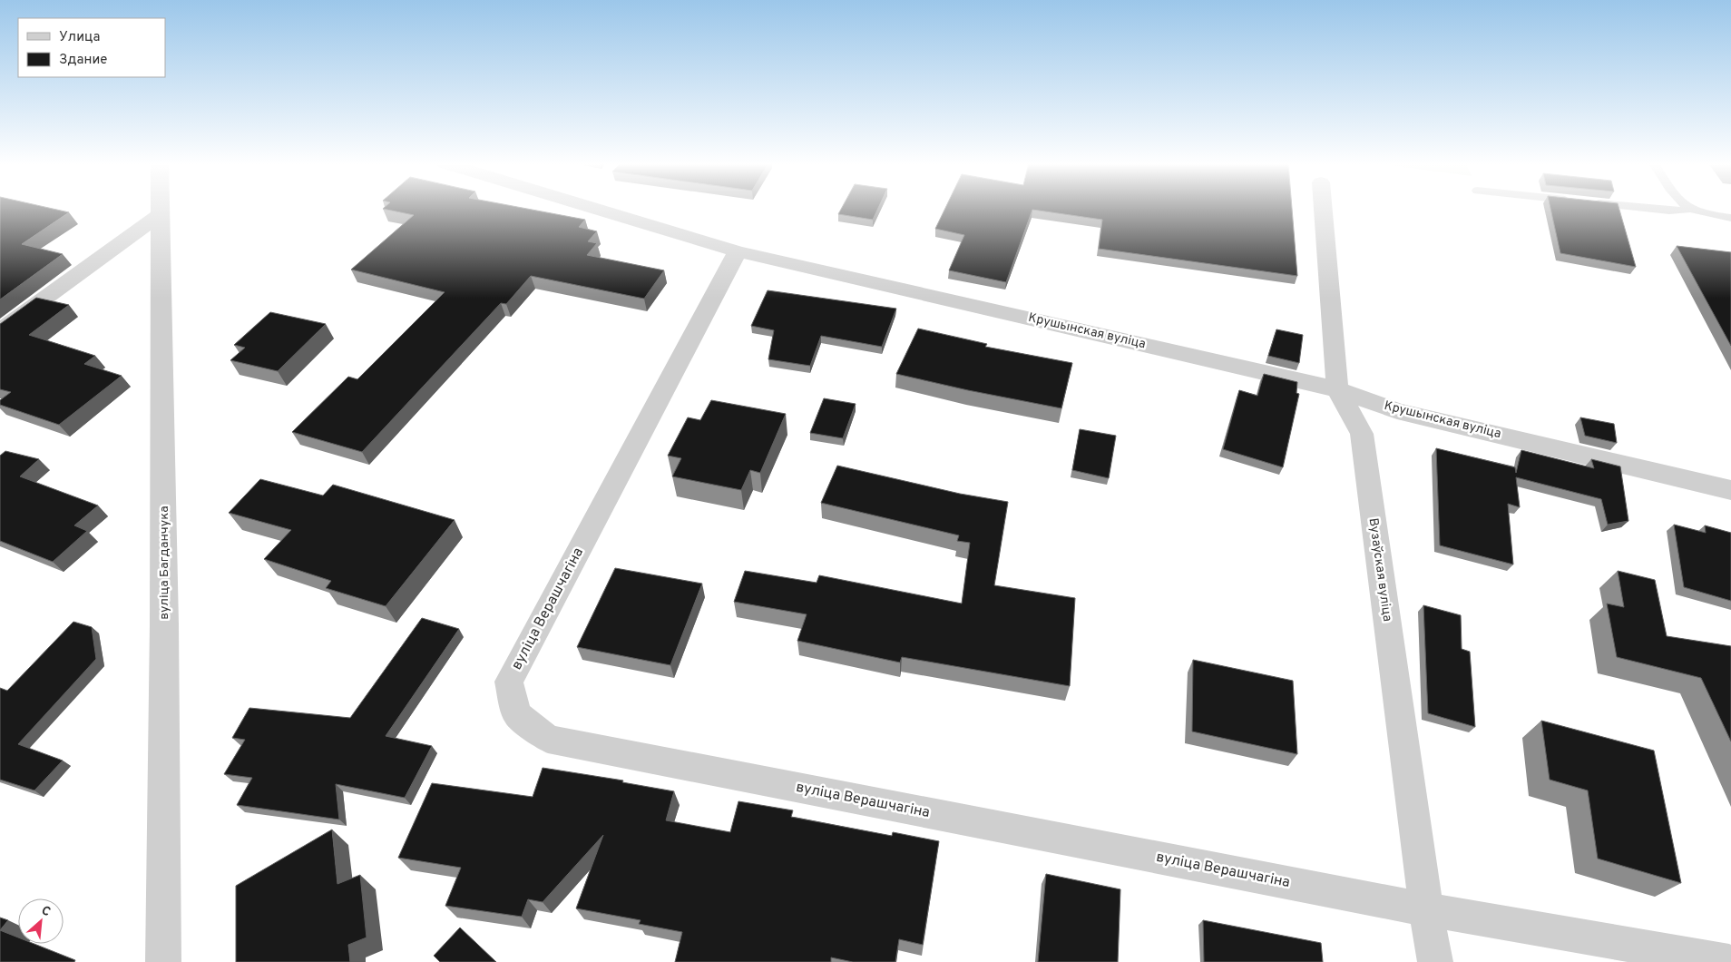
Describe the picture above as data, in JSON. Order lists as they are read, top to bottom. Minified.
{"streets":{"street":["Крушынская вуліца","вуліца Багданчука","Вузаўская вуліца","вуліца Верашчагіна"]},"crossings":[["Крушынская вуліца","Вузаўская вуліца"],["Крушынская вуліца","вуліца Верашчагіна"],["Вузаўская вуліца","вуліца Верашчагіна"]],"legend":["Улица","Здание"],"north":"top right"}
